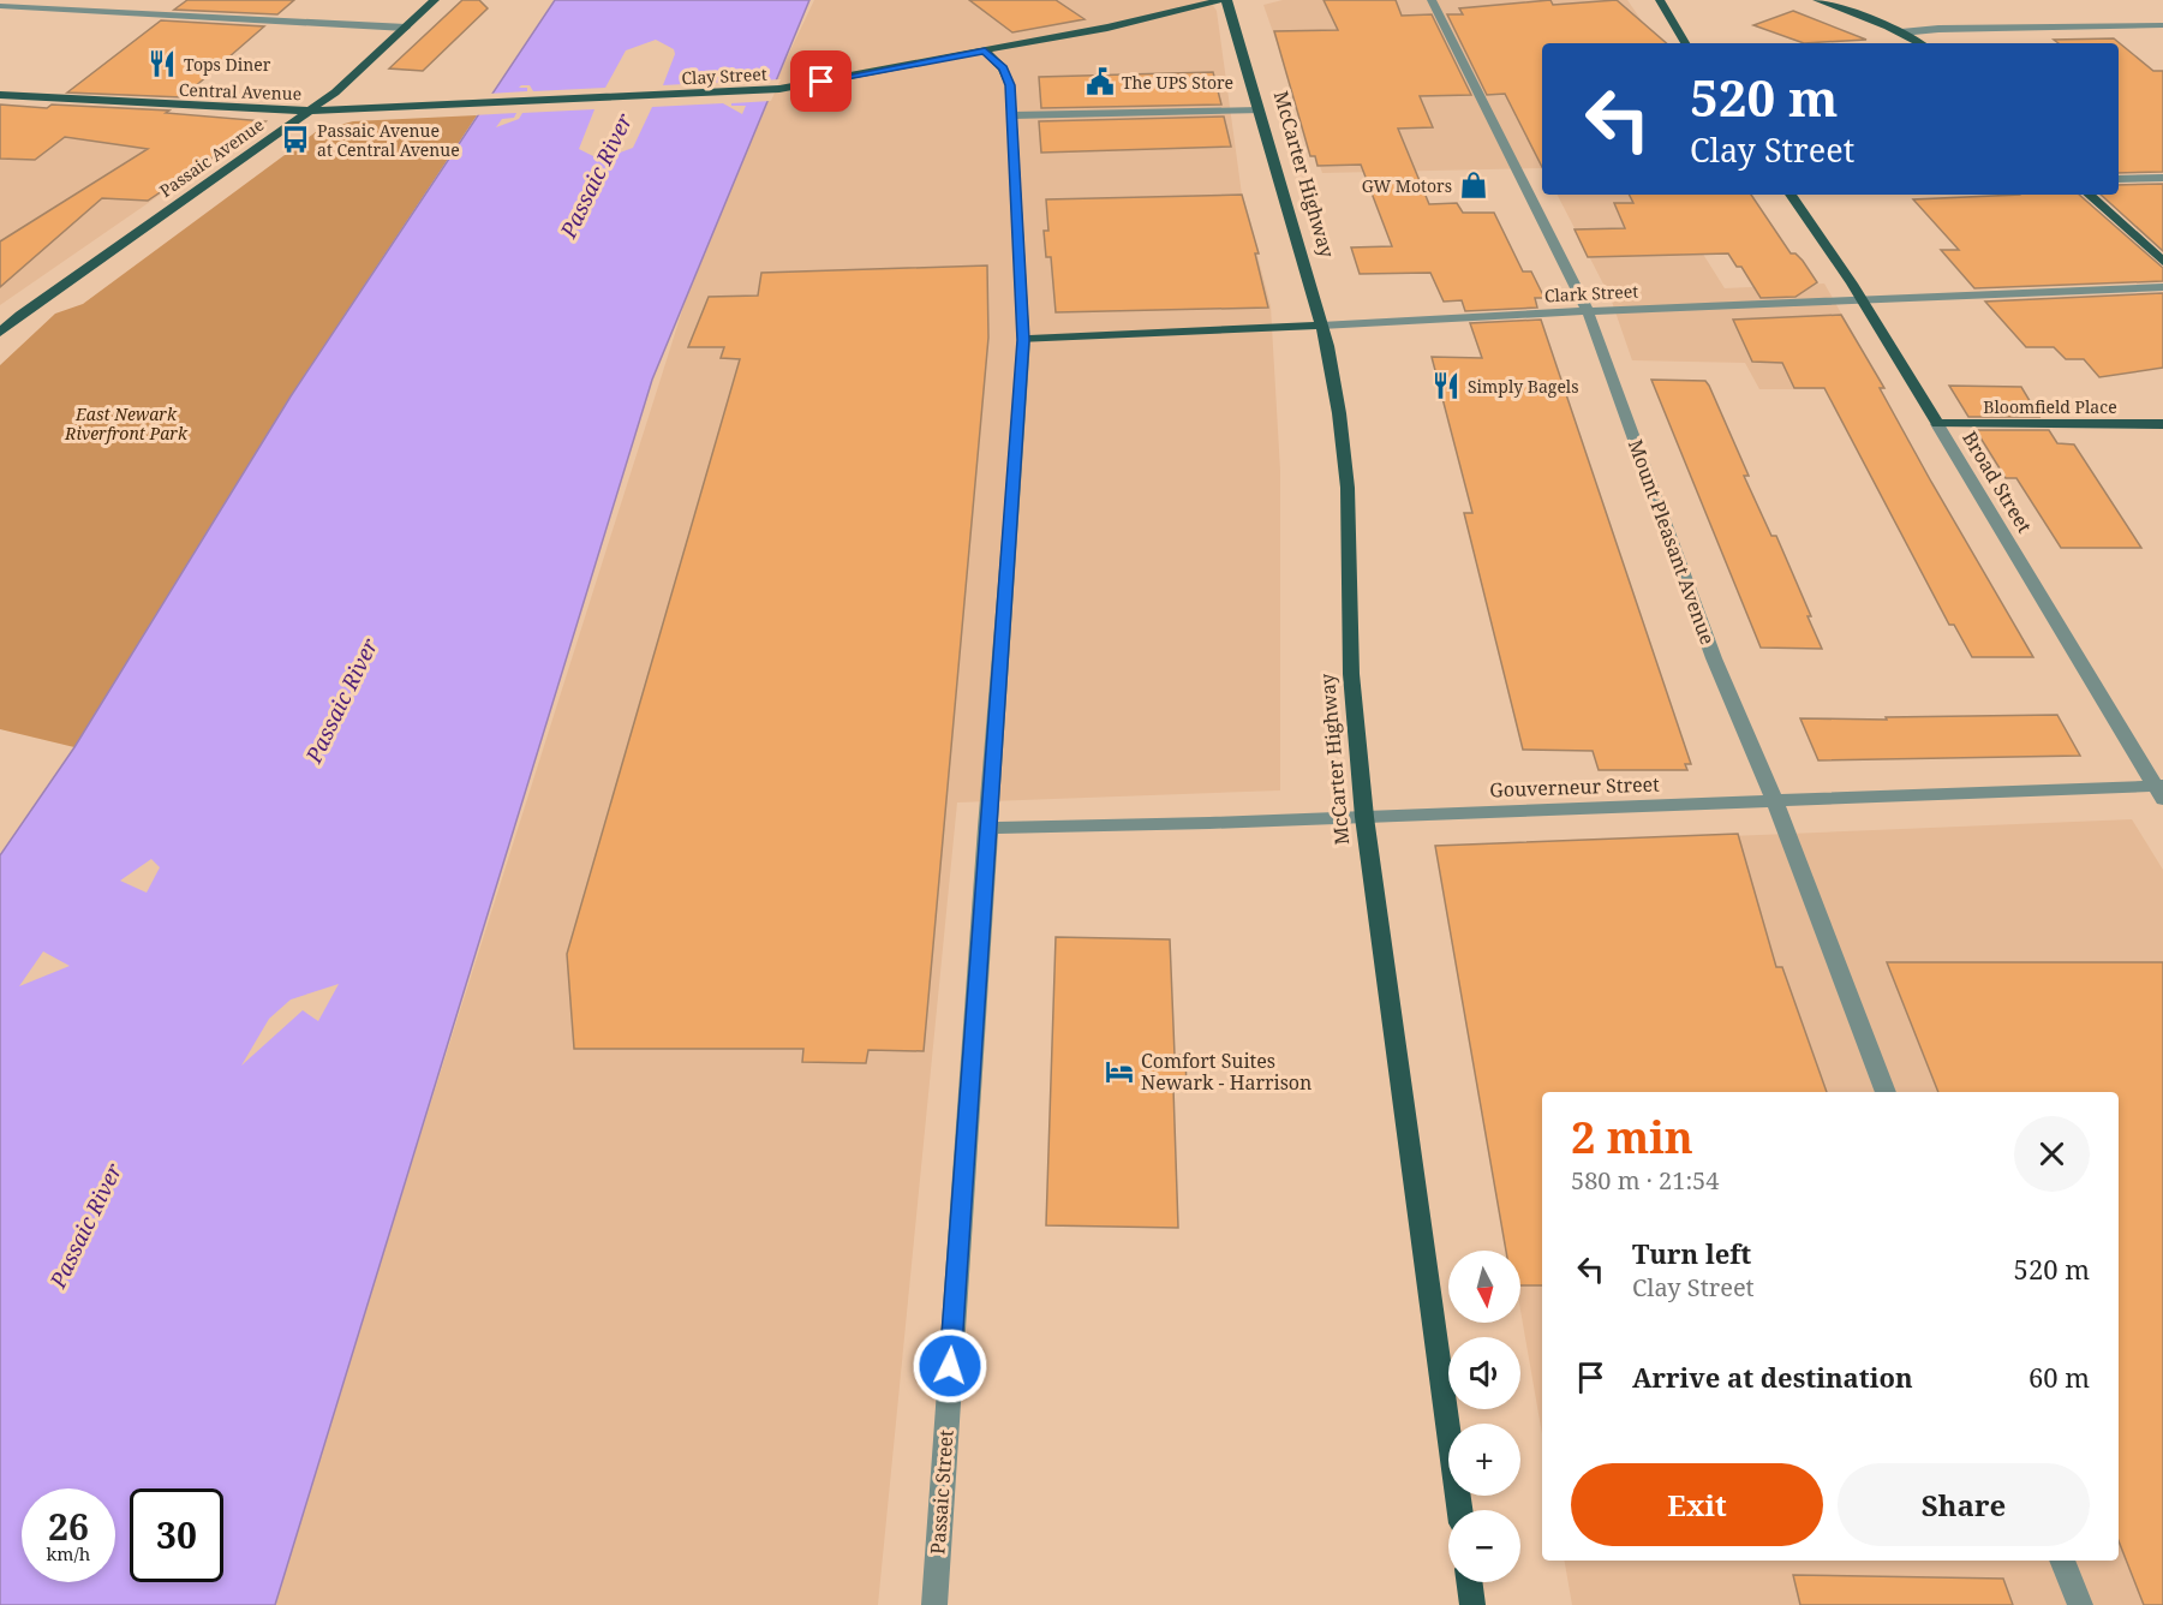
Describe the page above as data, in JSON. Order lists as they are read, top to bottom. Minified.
{"streets":{"main road":["Clay Street","Central Avenue","Passaic Avenue","McCarter Highway","Clark Street","Bloomfield Place","Broad Street","Passaic Street"],"street":["Mount Pleasant Avenue","Gouverneur Street"]},"crossings":[["Clay Street","Central Avenue"],["Clay Street","Passaic Street"],["Central Avenue","Passaic Avenue"],["McCarter Highway","Clark Street"],["McCarter Highway","Gouverneur Street"],["Clark Street","Broad Street"],["Clark Street","Mount Pleasant Avenue"],["Clark Street","Passaic Street"],["Bloomfield Place","Broad Street"],["Broad Street","Gouverneur Street"],["Mount Pleasant Avenue","Gouverneur Street"],["Gouverneur Street","Passaic Street"]],"water":["Passaic River"],"parks":["East Newark Riverfront Park"],"places":{"restaurant":["Tops Diner","Simply Bagels"],"public building":["The UPS Store"],"bus stop":["Passaic Avenue at Central Avenue"],"shop":["GW Motors"],"hotel":["Comfort Suites Newark - Harrison"]},"north":"bottom","page":{"turn":["520 m","Clay Street"],"heading":["2 min","580 m · 21:54"],"list":[{"name":"Turn left","note":"Clay Street","value":"520 m"},{"name":"Arrive at destination","value":"60 m"}],"map_buttons":["+","−"],"buttons":["Exit","Share"],"speed":"26 km/h","limit":"30"}}
